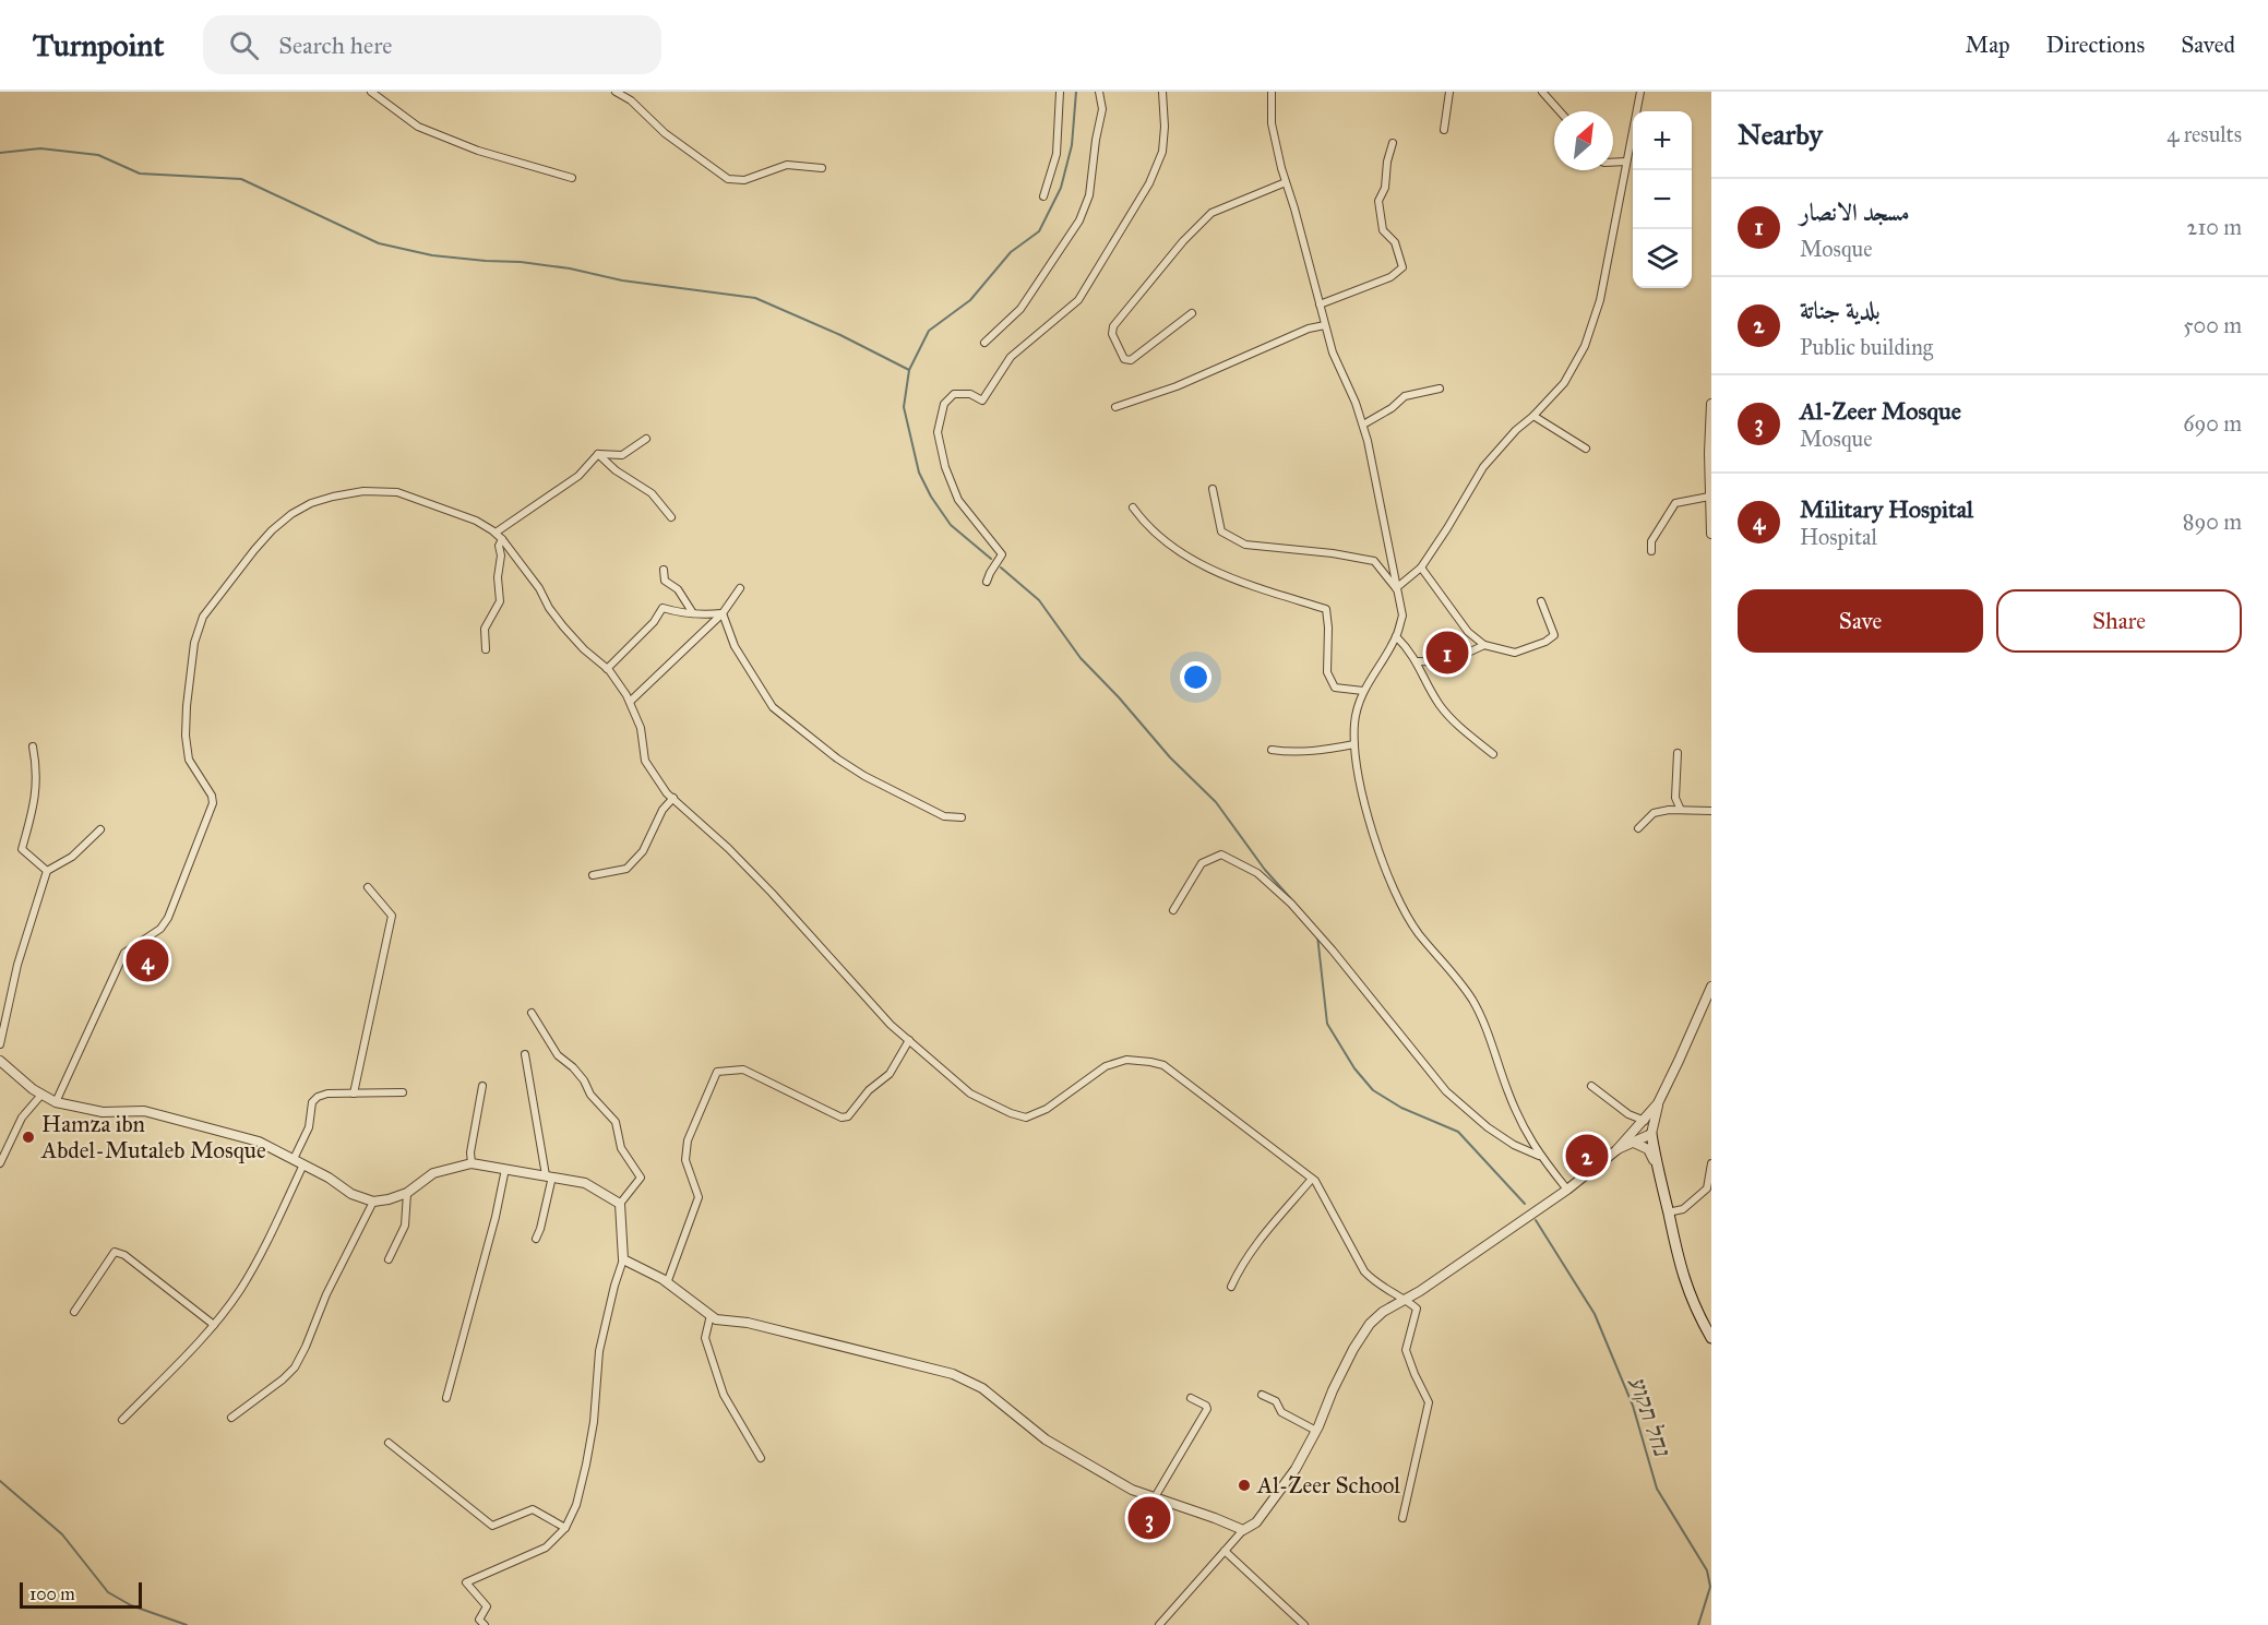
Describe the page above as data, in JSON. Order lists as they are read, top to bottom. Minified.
{"water":["נחל תקוע"],"places":["Hamza ibn Abdel-Mutaleb Mosque","Al-Zeer School"],"scale_bar":"100 m","north":"top right","page":{"header":"Turnpoint","search":"Search here","nav":["Map","Directions","Saved"],"heading":["Nearby","4 results"],"map_buttons":["+","−"],"list":[{"mark":"1","name":"مسجد الانصار","note":"Mosque","value":"210 m"},{"mark":"2","name":"بلدية جناتة","note":"Public building","value":"500 m"},{"mark":"3","name":"Al-Zeer Mosque","note":"Mosque","value":"690 m"},{"mark":"4","name":"Military Hospital","note":"Hospital","value":"890 m"}],"buttons":["Save","Share"],"pins":["1","4","2","3"],"scale":"100 m"}}
